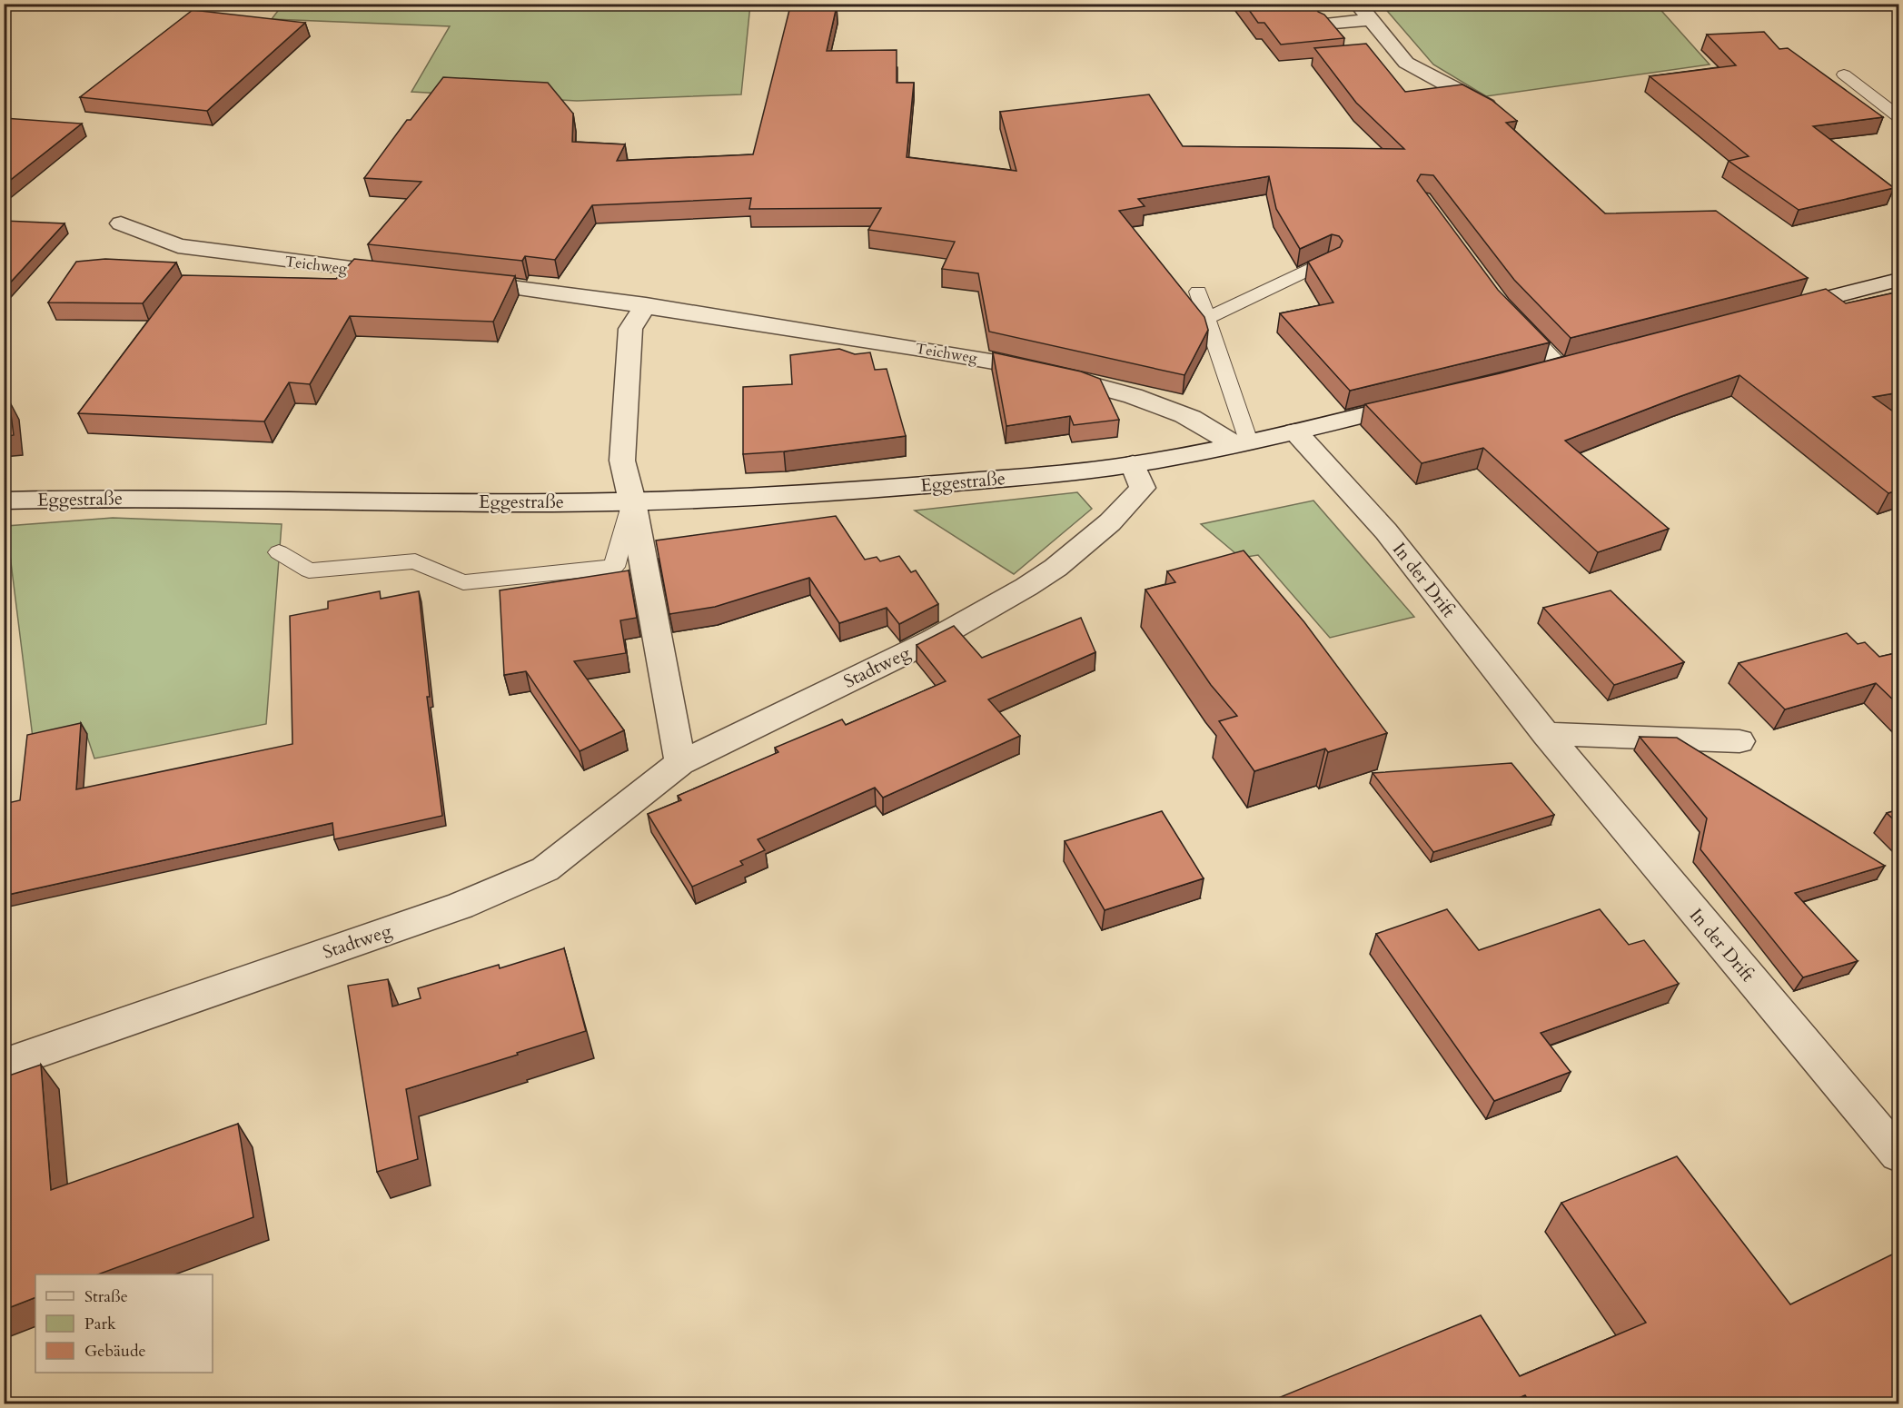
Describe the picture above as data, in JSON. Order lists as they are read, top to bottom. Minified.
{"streets":{"street":["Teichweg","Eggestraße","In der Drift","Stadtweg"]},"crossings":[["Teichweg","Eggestraße"],["Eggestraße","In der Drift"],["Eggestraße","Stadtweg"]],"legend":["Straße","Park","Gebäude"]}
